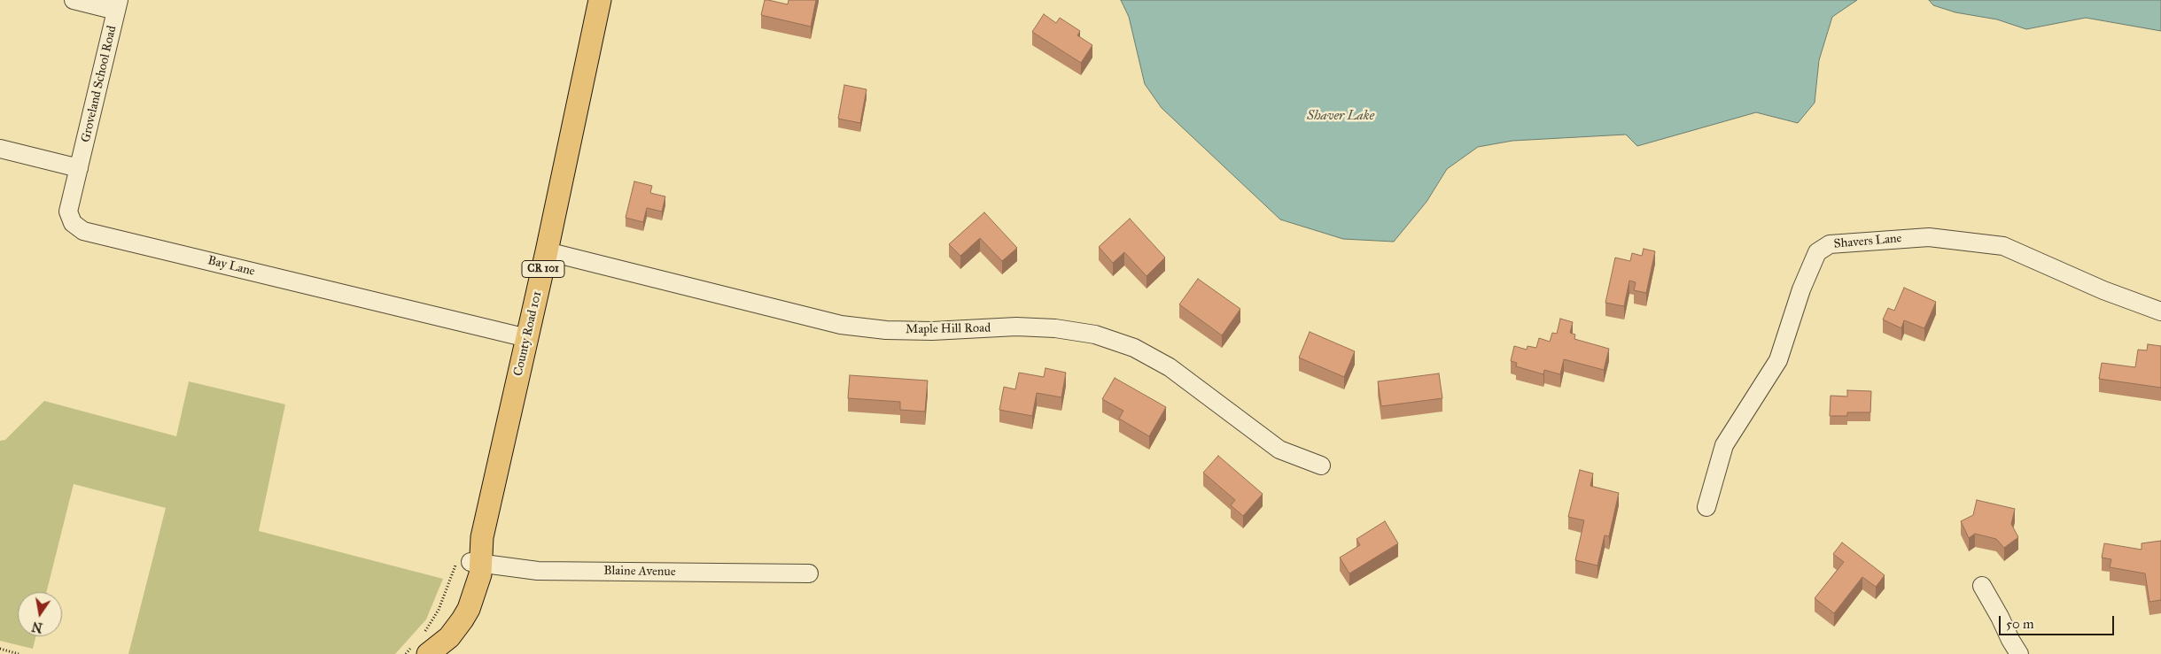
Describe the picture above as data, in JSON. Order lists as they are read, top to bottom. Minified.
{"streets":{"main road":["CR 101","County Road 101"],"street":["Groveland School Road","Shavers Lane","Bay Lane","Maple Hill Road","Blaine Avenue"]},"crossings":[["Groveland School Road","Bay Lane"],["Bay Lane","County Road 101"],["Maple Hill Road","County Road 101"],["County Road 101","Blaine Avenue"]],"water":["Shaver Lake"],"scale_bar":"50 m","north":"bottom"}
